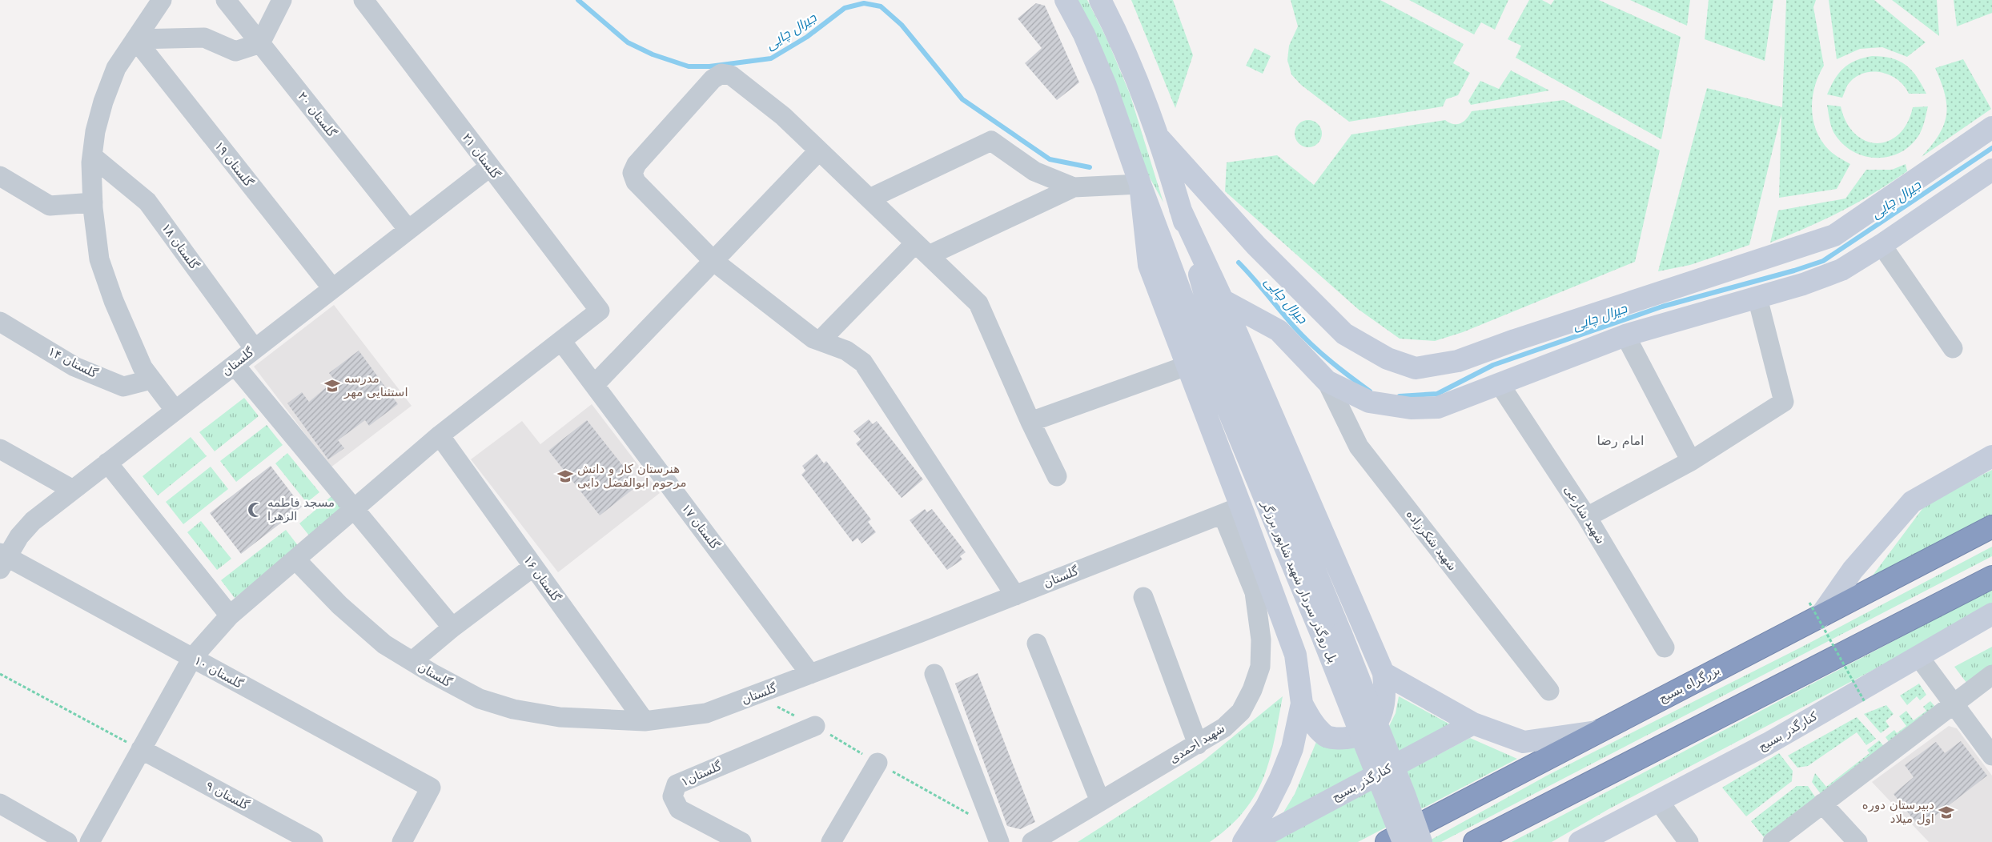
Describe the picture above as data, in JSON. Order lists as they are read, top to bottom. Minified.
{"streets":{"highway":["بزرگراه بسیج"],"main road":["پل روگذر سردار شهید شاپور برزگر","کنارگذر بسیج"],"street":["گلستان ۲۰","گلستان ۲۱","گلستان ۱۹","گلستان ۱۸","گلستان","گلستان ۱۴","شهید شارعی","گلستان ۱۷","شهید شکرزاده","گلستان ۱۶","گلستان ۱۰","شهید احمدی","گلستان۱","گلستان ۹"]},"crossings":[["گلستان ۲۰","گلستان"],["گلستان ۲۱","گلستان"],["گلستان ۲۱","گلستان ۱۷"],["گلستان ۱۹","گلستان"],["گلستان ۱۸","گلستان"],["گلستان","گلستان ۱۷"],["گلستان","گلستان ۱۶"],["گلستان","گلستان ۱۰"],["گلستان","شهید احمدی"]],"districts":["امام رضا"],"water":["جیرال چایی"],"places":{"school or university":["مدرسه استثنایی مهر","هنرستان کار و دانش مرحوم ابوالفضل دایی","دبیرستان دوره اول میلاد"],"mosque":["مسجد فاطمه الزهرا"]}}
